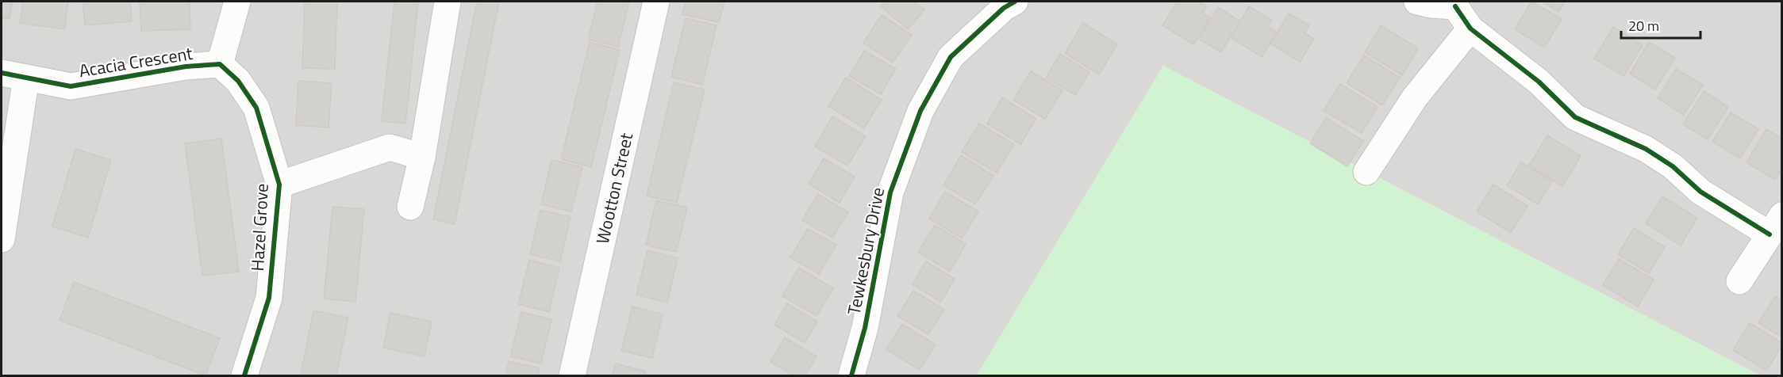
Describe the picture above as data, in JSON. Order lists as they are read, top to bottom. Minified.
{"streets":{"street":["Acacia Crescent","Wootton Street","Hazel Grove","Tewkesbury Drive"]},"crossings":[["Acacia Crescent","Hazel Grove"]],"scale_bar":"20 m"}
